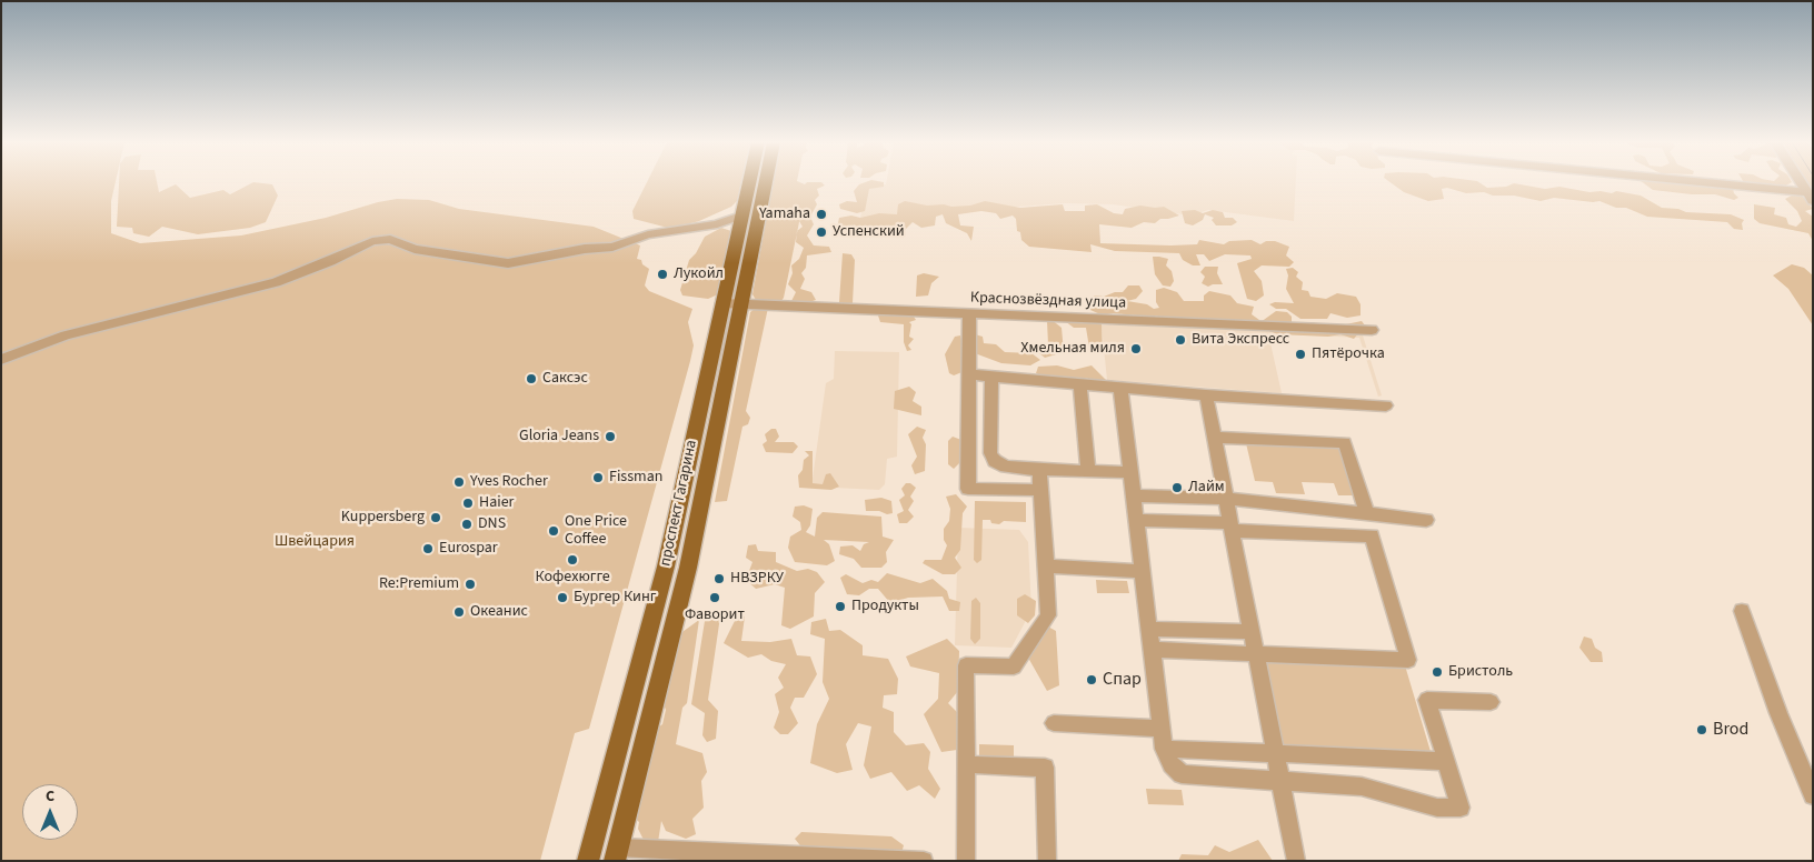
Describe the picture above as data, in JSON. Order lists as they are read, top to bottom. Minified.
{"streets":{"main road":["проспект Гагарина"],"street":["Краснозвёздная улица"]},"crossings":[["Краснозвёздная улица","проспект Гагарина"]],"parks":["Швейцария"],"places":["Yamaha","Успенский","Лукойл","Вита Экспресс","Хмельная миля","Пятёрочка","Саксэс","Gloria Jeans","Fissman","Yves Rocher","Лайм","Haier","Kuppersberg","DNS","One Price Coffee","Eurospar","Кофехюгге","НВЗРКУ","Re:Premium","Бургер Кинг","Фаворит","Продукты","Океанис","Бристоль","Спар","Brod"],"north":"top"}
